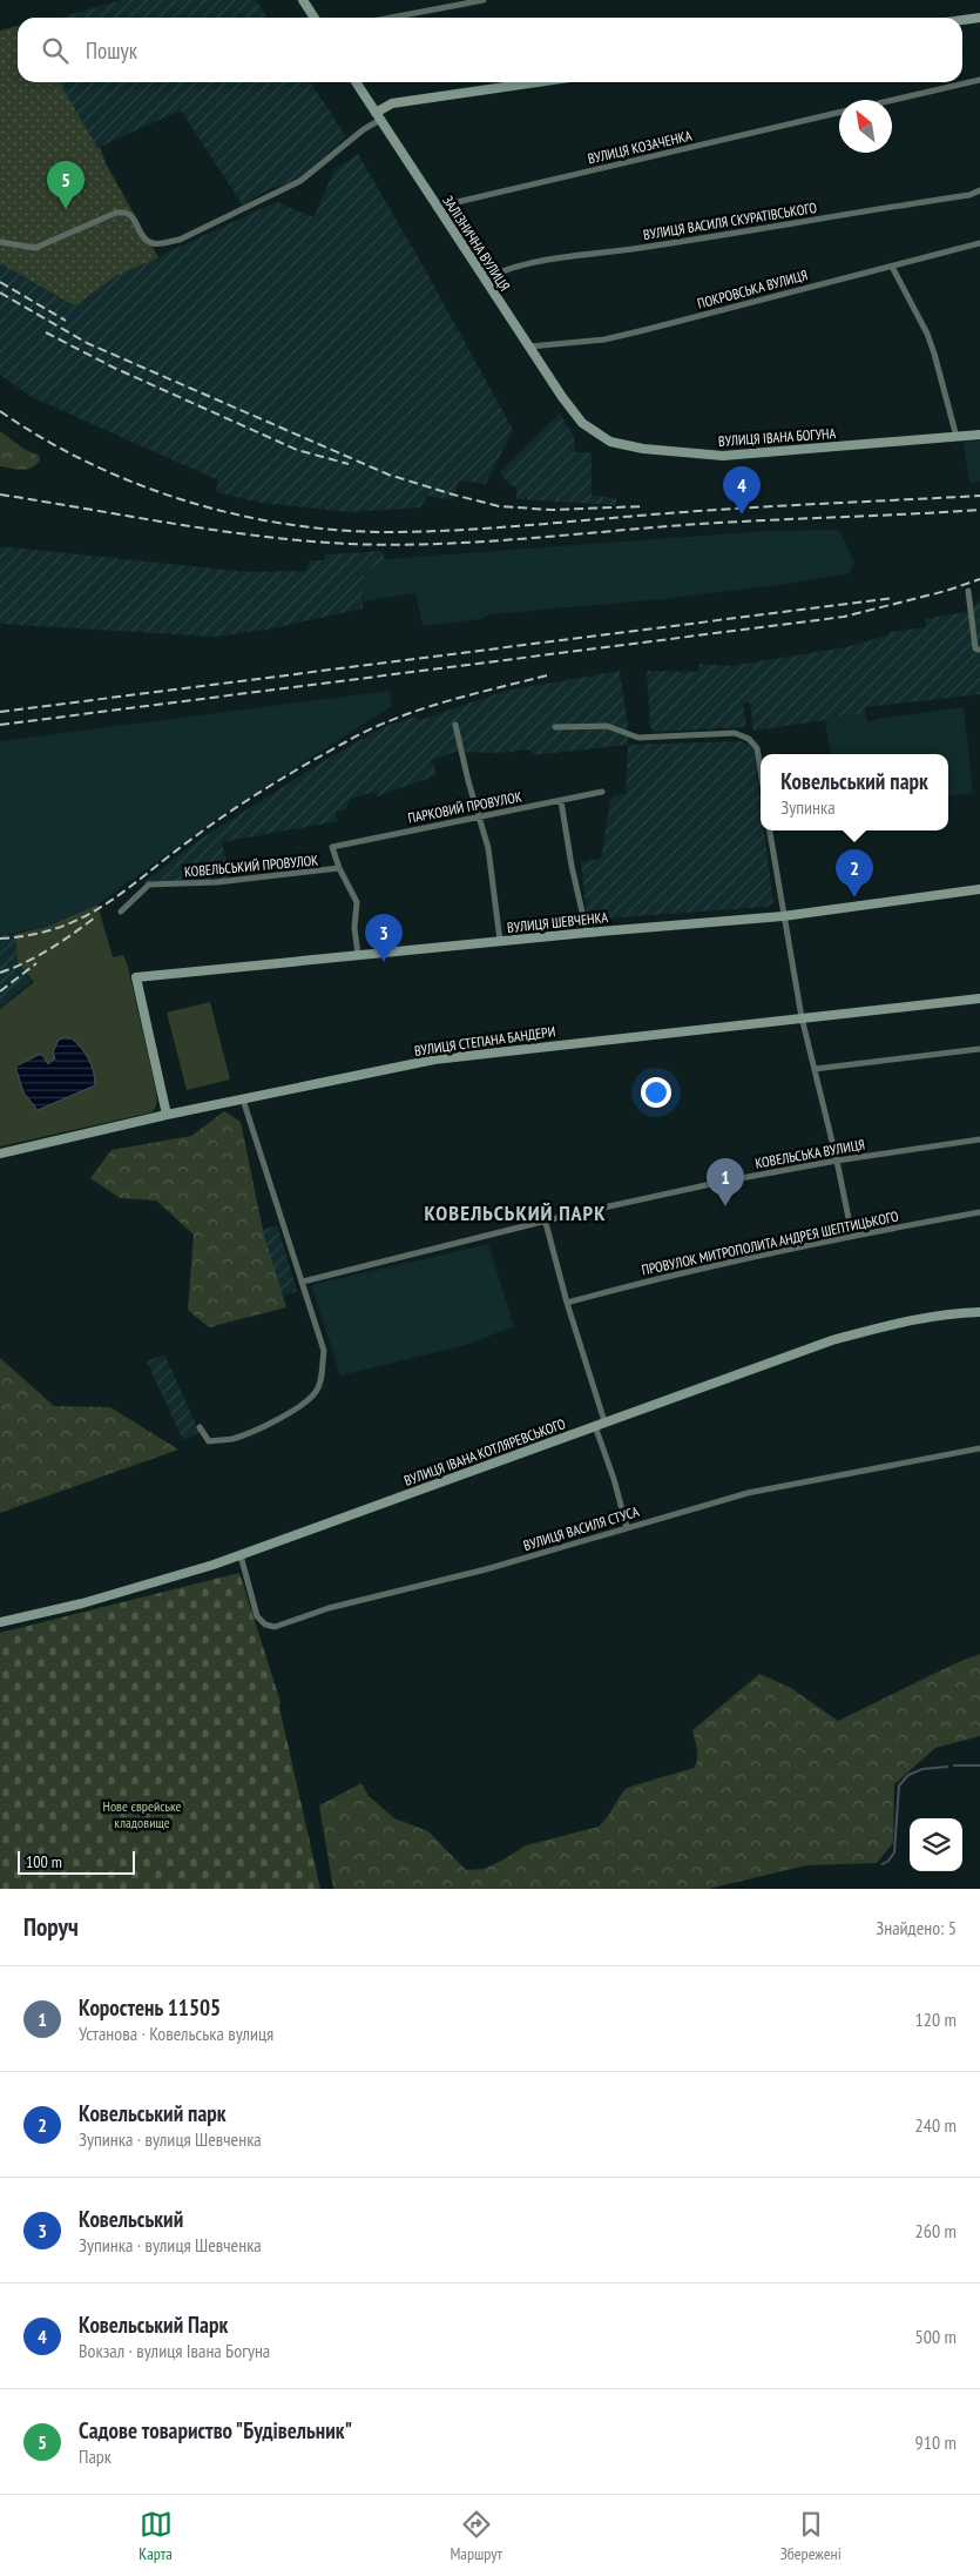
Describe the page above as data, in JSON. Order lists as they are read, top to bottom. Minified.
{"streets":{"street":["ВУЛИЦЯ КОЗАЧЕНКА","ВУЛИЦЯ ВАСИЛЯ СКУРАТІВСЬКОГО","ЗАЛІЗНИЧНА ВУЛИЦЯ","ПОКРОВСЬКА ВУЛИЦЯ","ВУЛИЦЯ ІВАНА БОГУНА","ПАРКОВИЙ ПРОВУЛОК","КОВЕЛЬСЬКИЙ ПРОВУЛОК","ВУЛИЦЯ ШЕВЧЕНКА","ВУЛИЦЯ СТЕПАНА БАНДЕРИ","КОВЕЛЬСЬКА ВУЛИЦЯ","ПРОВУЛОК МИТРОПОЛИТА АНДРЕЯ ШЕПТИЦЬКОГО","ВУЛИЦЯ ІВАНА КОТЛЯРЕВСЬКОГО","ВУЛИЦЯ ВАСИЛЯ СТУСА"]},"crossings":[["ВУЛИЦЯ КОЗАЧЕНКА","ЗАЛІЗНИЧНА ВУЛИЦЯ"],["ВУЛИЦЯ ВАСИЛЯ СКУРАТІВСЬКОГО","ЗАЛІЗНИЧНА ВУЛИЦЯ"],["ЗАЛІЗНИЧНА ВУЛИЦЯ","ПОКРОВСЬКА ВУЛИЦЯ"],["ЗАЛІЗНИЧНА ВУЛИЦЯ","ВУЛИЦЯ ІВАНА БОГУНА"],["ПАРКОВИЙ ПРОВУЛОК","КОВЕЛЬСЬКИЙ ПРОВУЛОК"],["КОВЕЛЬСЬКИЙ ПРОВУЛОК","ВУЛИЦЯ ШЕВЧЕНКА"],["ВУЛИЦЯ ШЕВЧЕНКА","ВУЛИЦЯ СТЕПАНА БАНДЕРИ"],["ВУЛИЦЯ ІВАНА КОТЛЯРЕВСЬКОГО","ВУЛИЦЯ ВАСИЛЯ СТУСА"]],"districts":["КОВЕЛЬСЬКИЙ ПАРК"],"parks":["Нове єврейське кладовище"],"scale_bar":"100 m","north":"top left","page":{"search":"Пошук","pins":["5","4","2","3","1"],"popup":["Ковельський парк","Зупинка"],"scale":"100 m","heading":["Поруч","Знайдено: 5"],"list":[{"mark":"1","name":"Коростень 11505","note":"Установа · Ковельська вулиця","value":"120 m"},{"mark":"2","name":"Ковельський парк","note":"Зупинка · вулиця Шевченка","value":"240 m"},{"mark":"3","name":"Ковельський","note":"Зупинка · вулиця Шевченка","value":"260 m"},{"mark":"4","name":"Ковельський Парк","note":"Вокзал · вулиця Івана Богуна","value":"500 m"},{"mark":"5","name":"Садове товариство \"Будівельник\"","note":"Парк","value":"910 m"}],"nav":["Карта","Маршрут","Збережені"]}}
